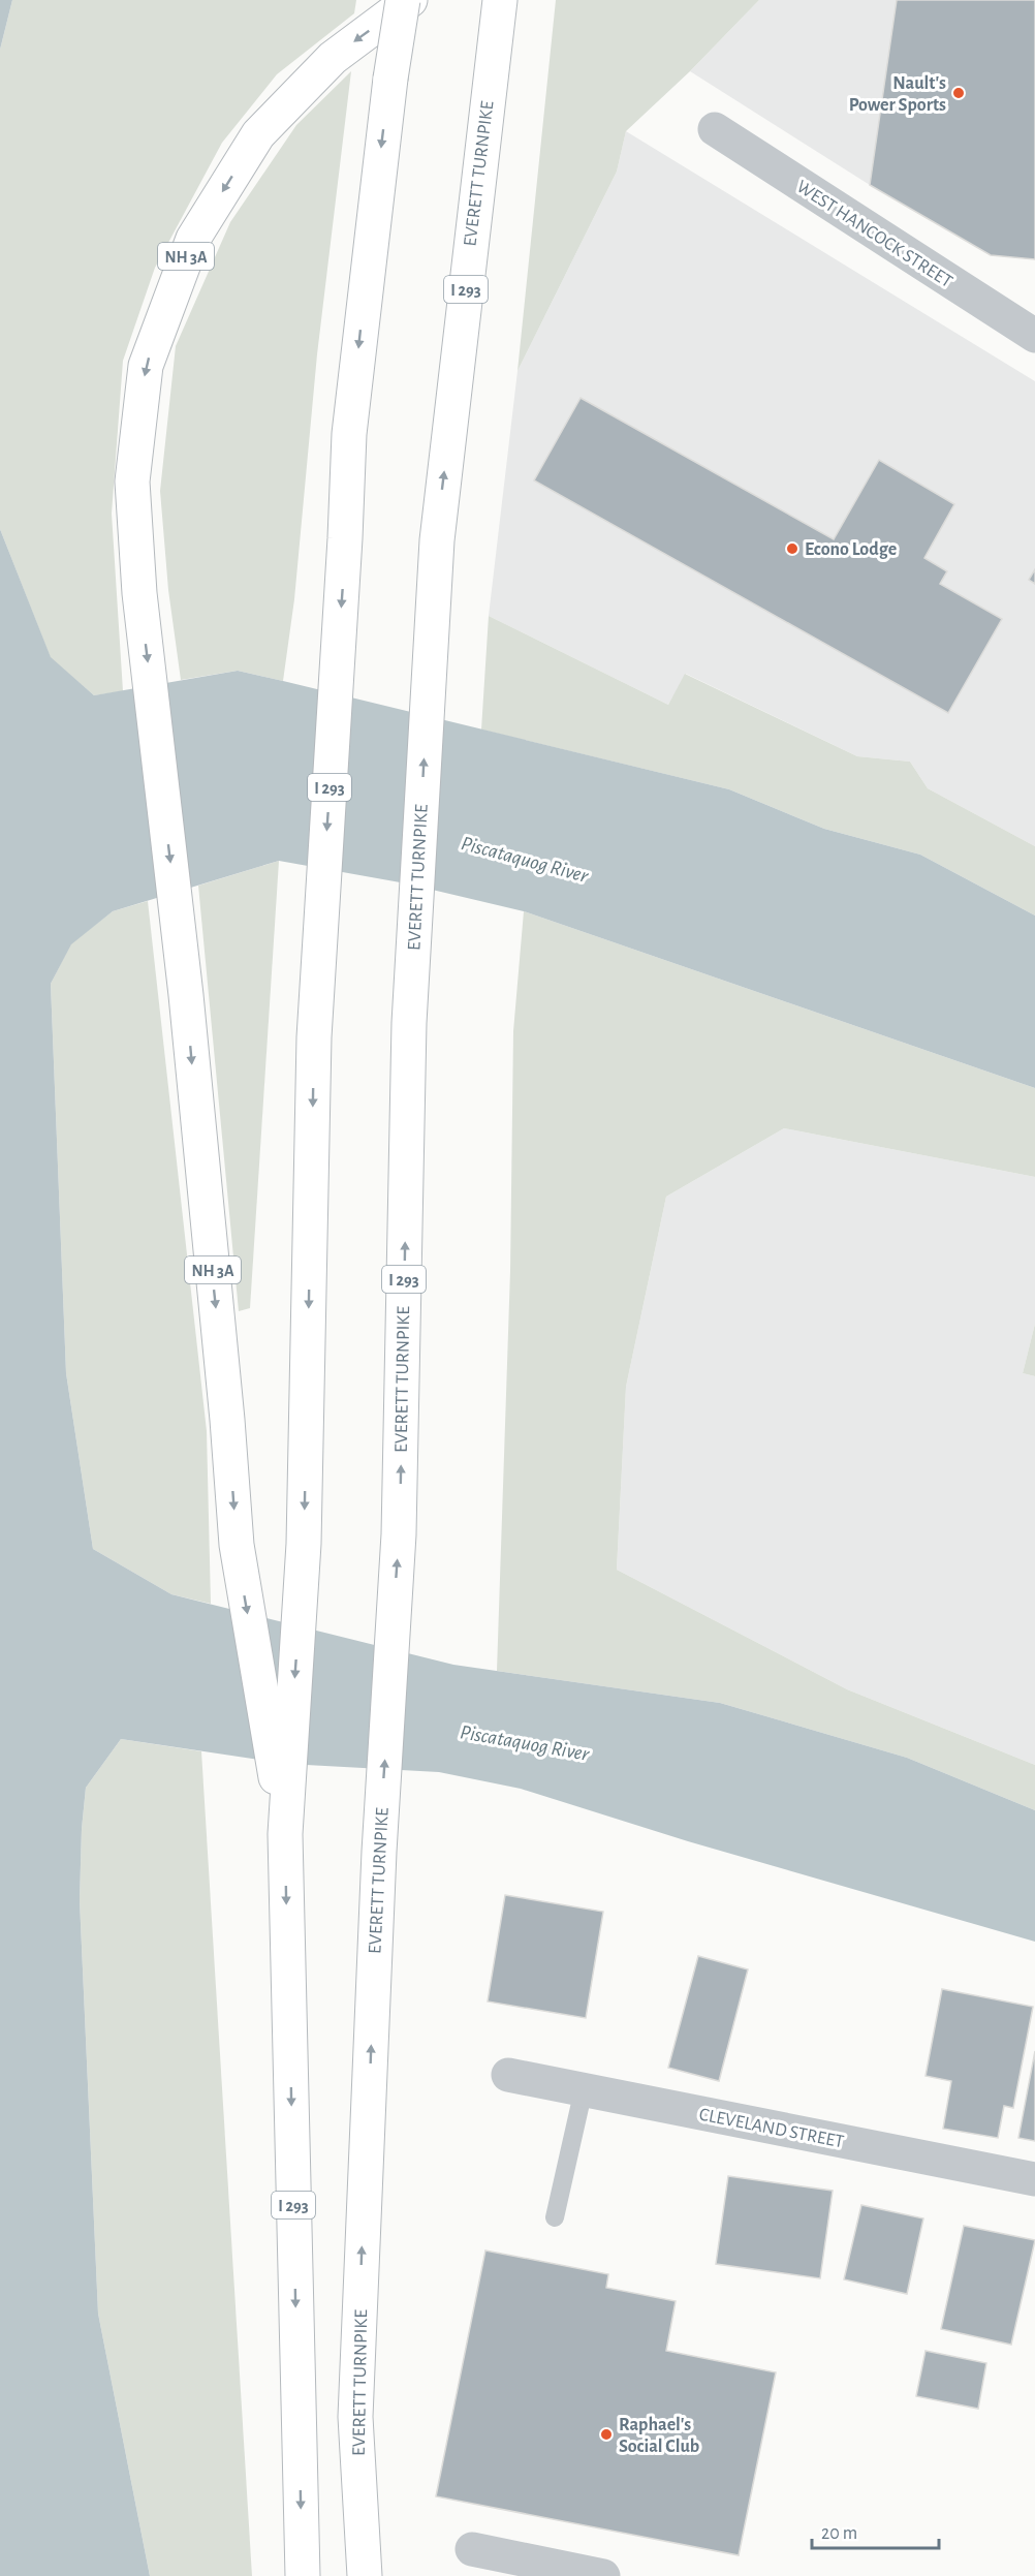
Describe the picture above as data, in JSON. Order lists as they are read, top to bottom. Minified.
{"streets":{"highway":["EVERETT TURNPIKE","NH 3A","I 293"],"street":["WEST HANCOCK STREET","CLEVELAND STREET"]},"crossings":[["NH 3A","I 293"]],"water":["Piscataquog River"],"places":["Nault's Power Sports","Econo Lodge","Raphael's Social Club"],"scale_bar":"20 m"}
